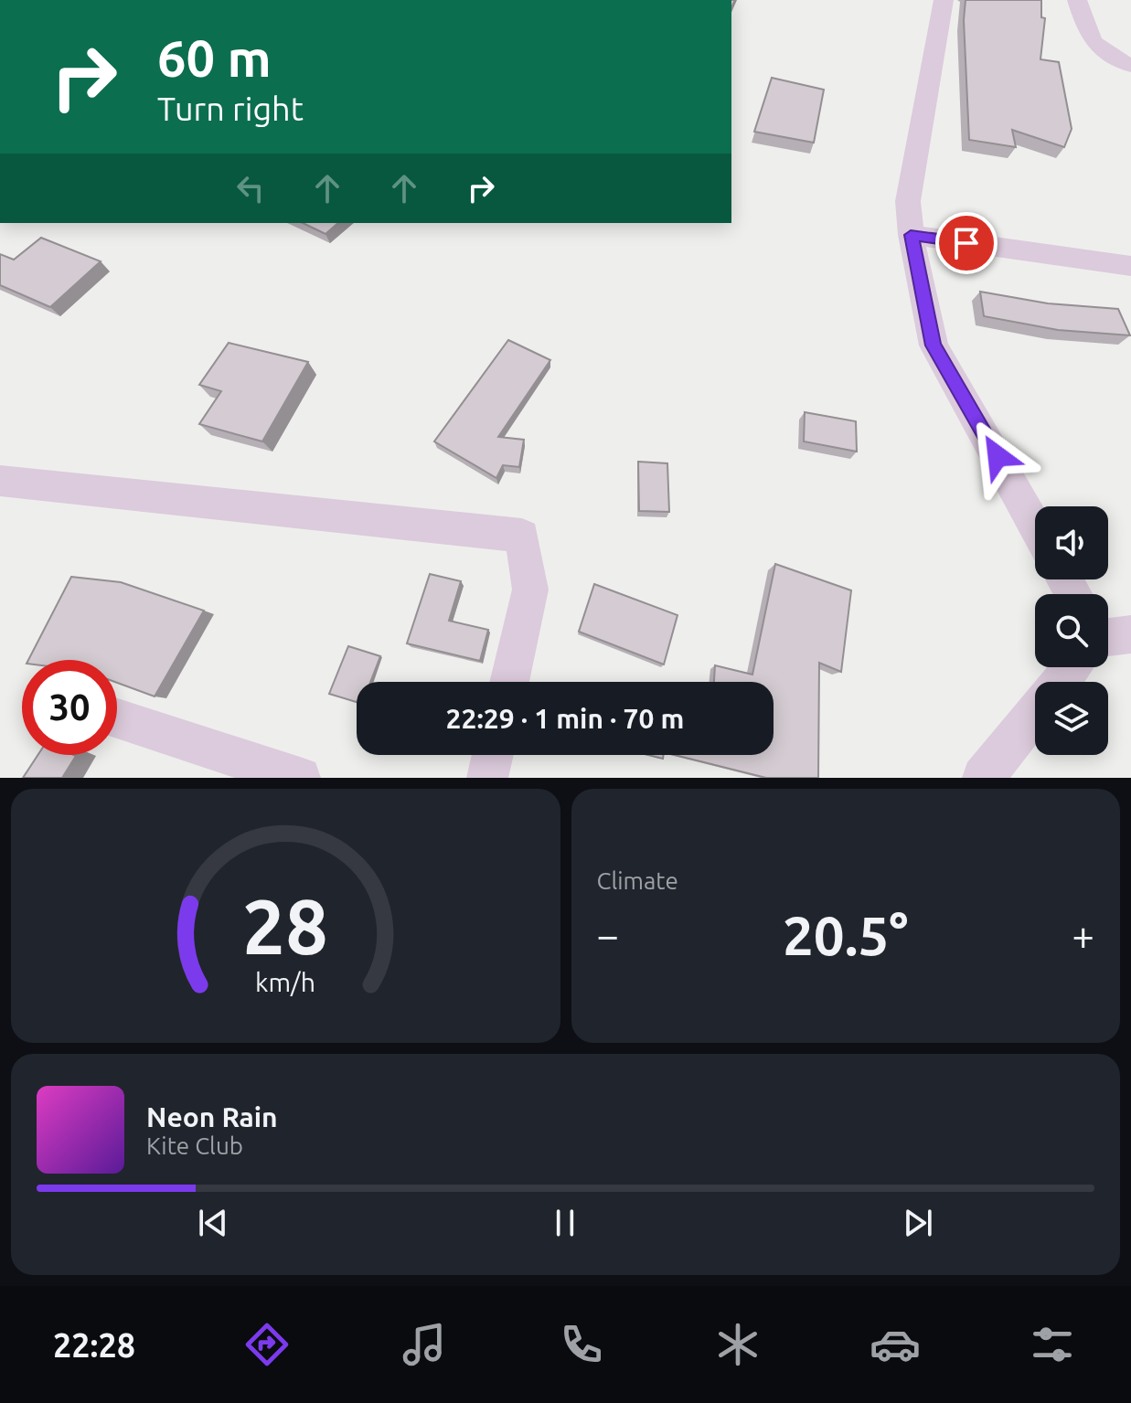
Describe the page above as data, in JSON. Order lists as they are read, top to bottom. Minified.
{"page":{"turn":["60 m","Turn right"],"limit":"30","trip":"22:29 · 1 min · 70 m","tile":"Climate","heat":["−","20.5°","+"],"song":["Neon Rain","Kite Club"],"tabs":"22:28","gauge":["28","km/h"]}}
